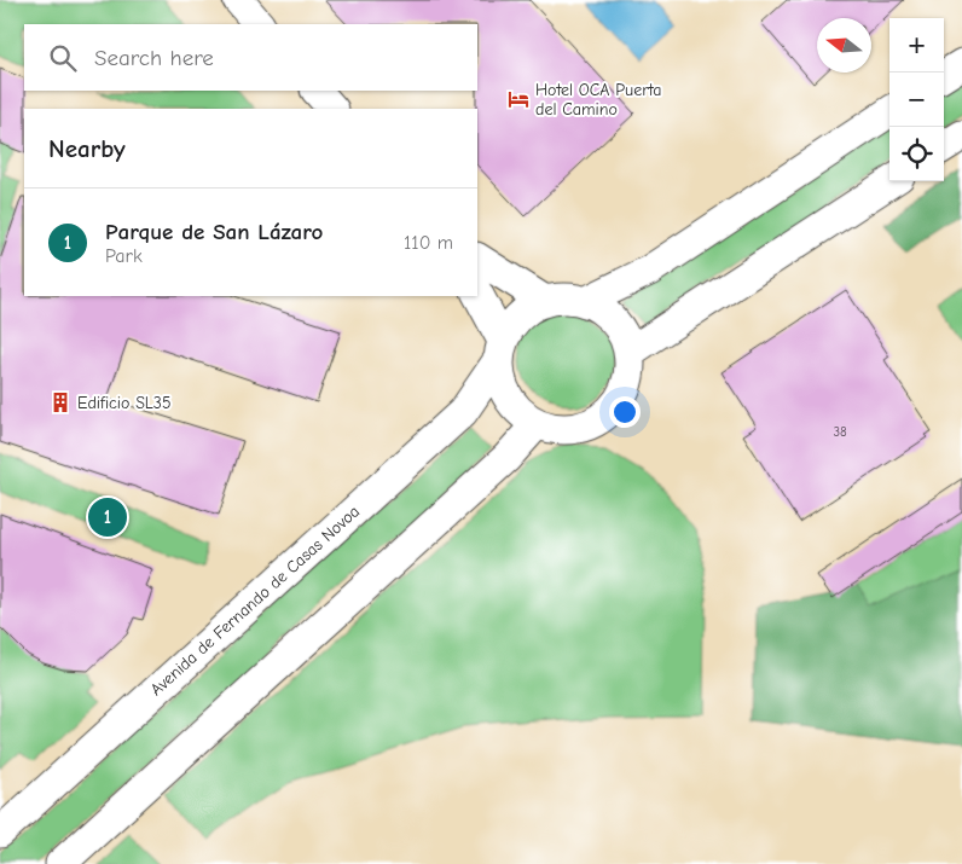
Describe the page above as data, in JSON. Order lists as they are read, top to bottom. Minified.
{"streets":{"street":["Avenida de Fernando de Casas Novoa"]},"places":{"hotel":["Hotel OCA Puerta del Camino"],"building":["Edificio SL35"]},"house_numbers":["38"],"north":"left","page":{"map_buttons":["+","−"],"search":"Search here","heading":"Nearby","list":[{"mark":"1","name":"Parque de San Lázaro","note":"Park","value":"110 m"}],"pins":"1"}}
